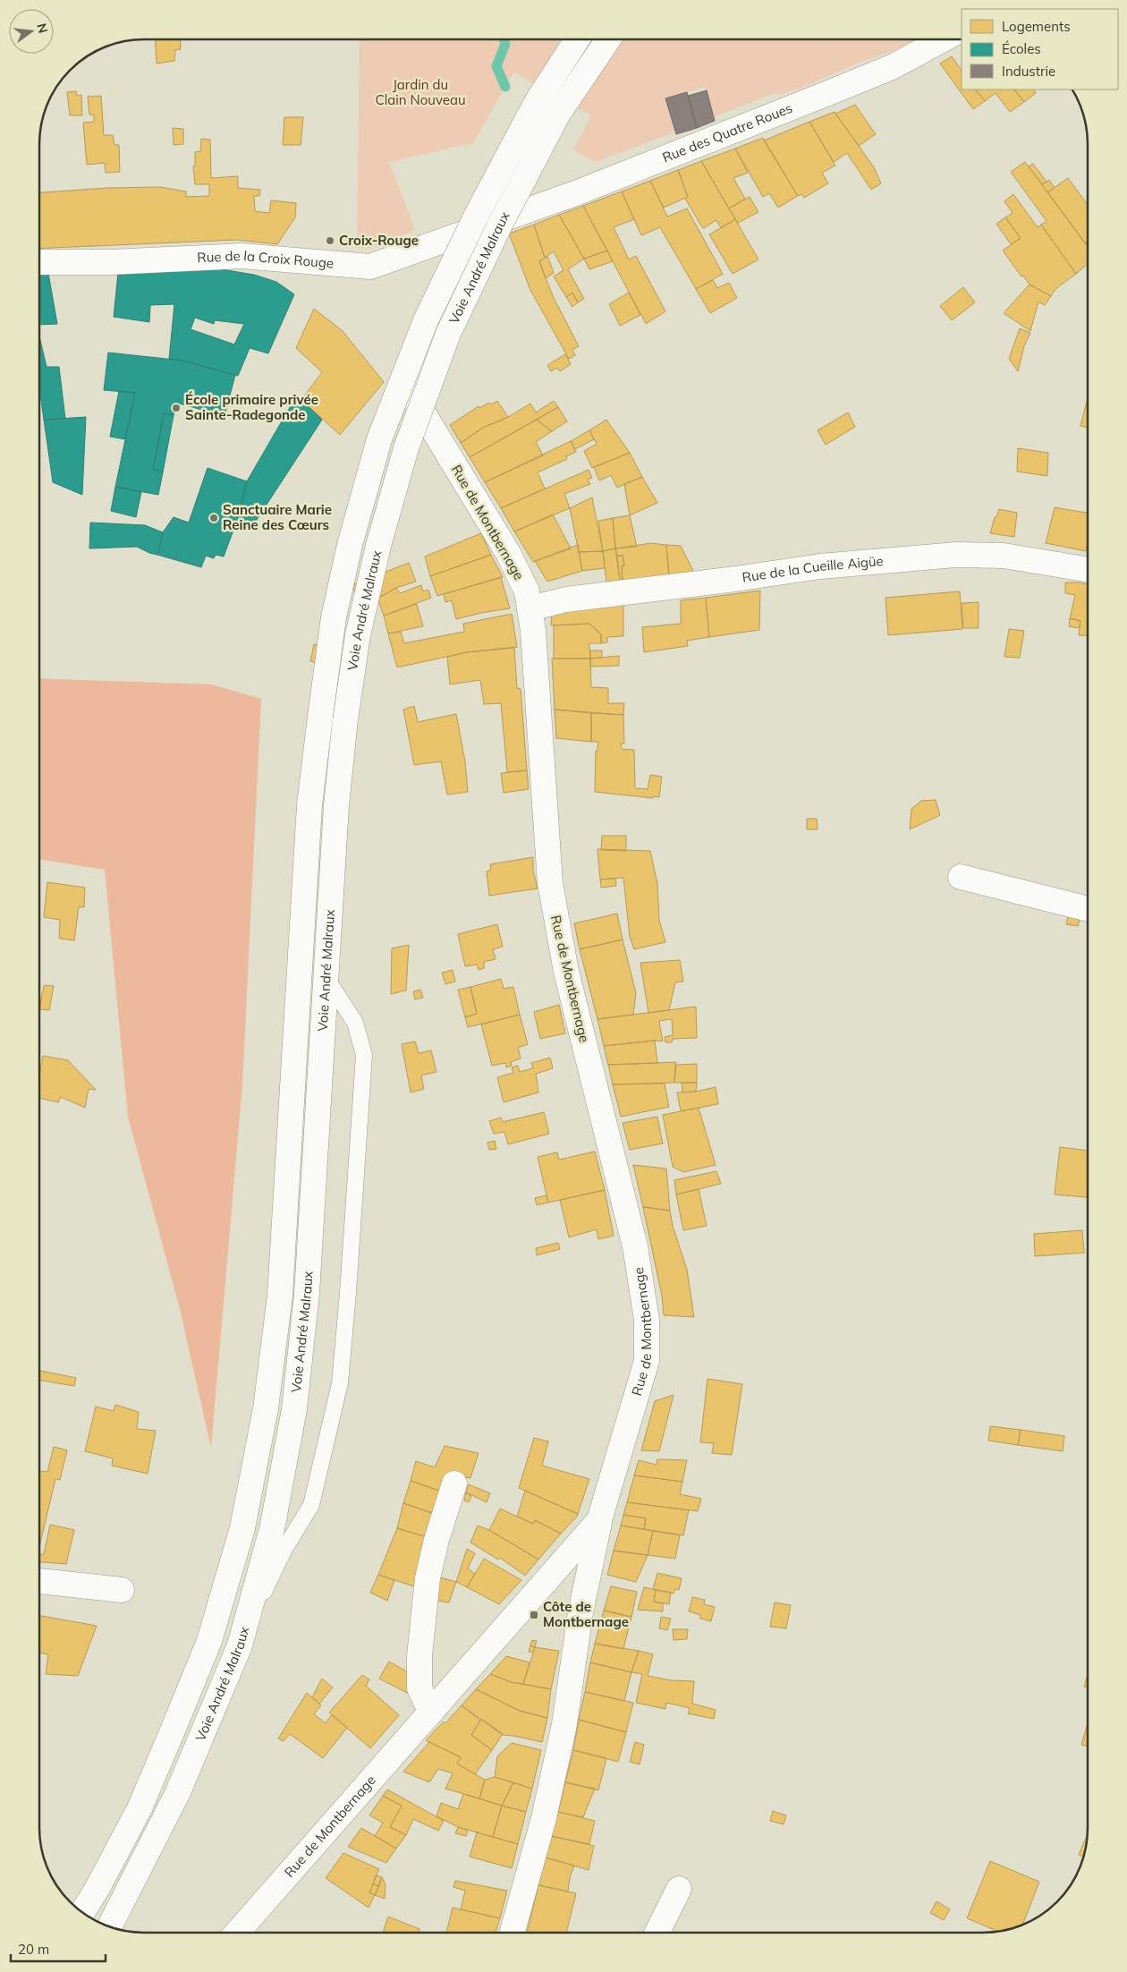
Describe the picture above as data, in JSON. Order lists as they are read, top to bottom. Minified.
{"streets":{"street":["Rue des Quatre Roues","Rue de la Croix Rouge","Voie André Malraux","Rue de Montbernage","Rue de la Cueille Aigüe"]},"crossings":[["Rue des Quatre Roues","Rue de la Croix Rouge"],["Rue des Quatre Roues","Rue de Montbernage"],["Rue de la Croix Rouge","Rue de Montbernage"],["Rue de Montbernage","Rue de la Cueille Aigüe"]],"parks":["Jardin du Clain Nouveau"],"places":{"other":["Croix-Rouge","École primaire privée Sainte-Radegonde","Sanctuaire Marie Reine des Cœurs"],"transit":["Côte de Montbernage"]},"legend":["Logements","Écoles","Industrie"],"scale_bar":"20 m","north":"right"}
